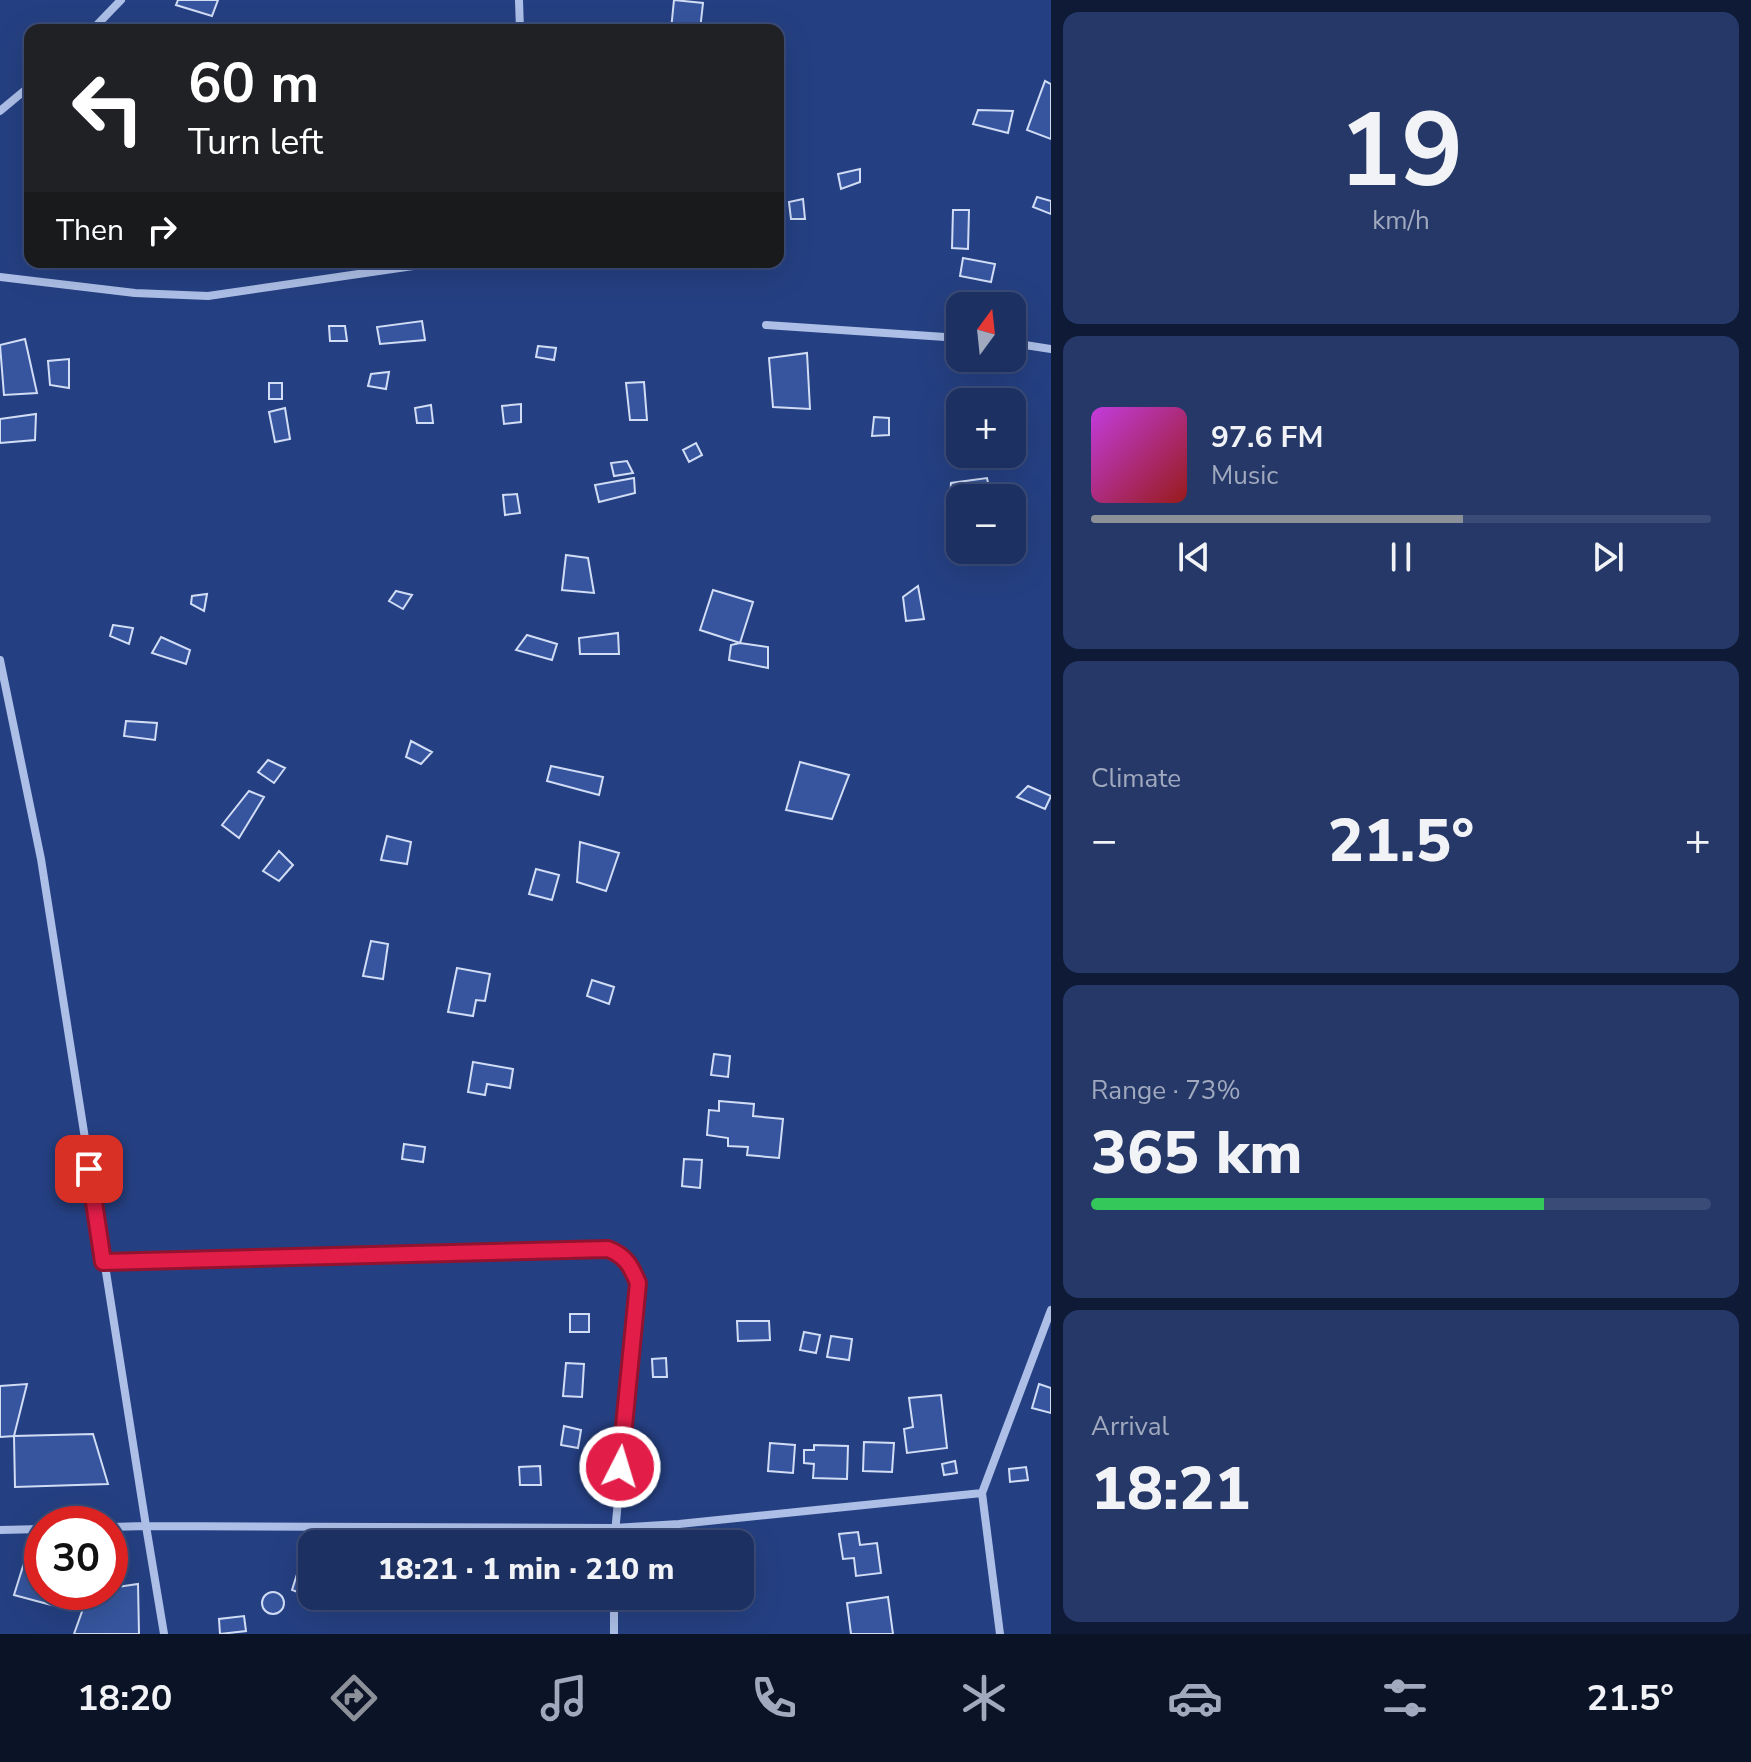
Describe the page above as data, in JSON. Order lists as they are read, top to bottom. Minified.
{"north":"top","page":{"tile":[["19","km/h"],"Climate",["Range · 73%","365 km"],["Arrival","18:21"]],"turn":["60 m","Turn left"],"then":"Then","map_buttons":["+","−"],"song":["97.6 FM","Music"],"heat":["−","21.5°","+"],"limit":"30","trip":"18:21 · 1 min · 210 m","tabs":["18:20","21.5°"]}}
